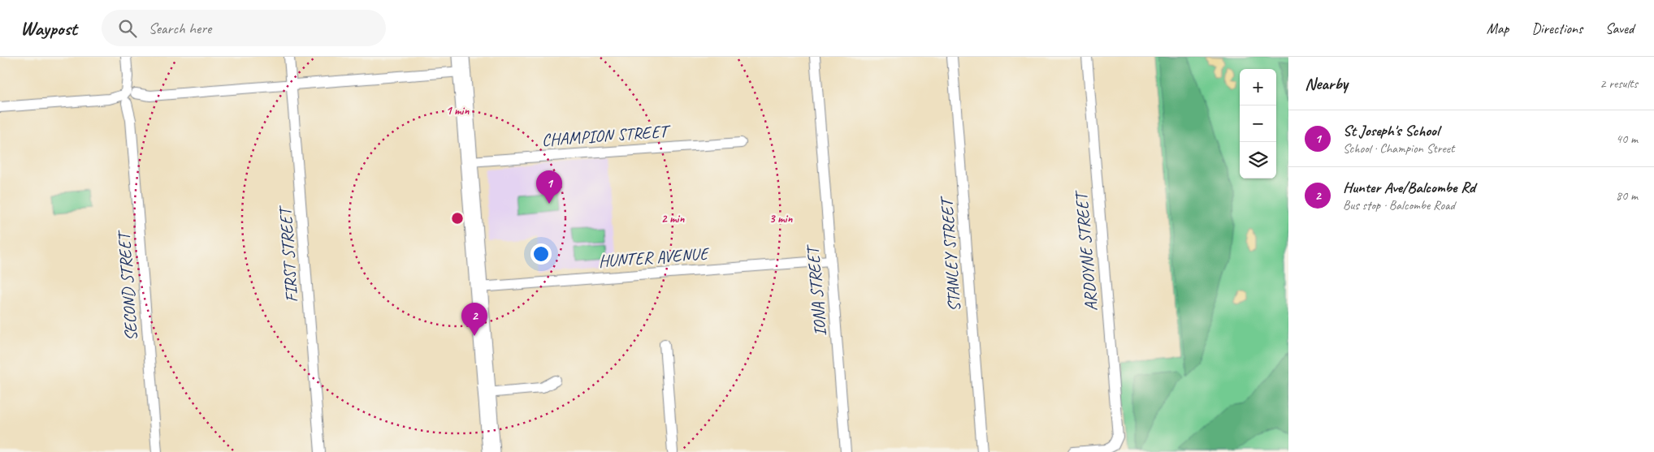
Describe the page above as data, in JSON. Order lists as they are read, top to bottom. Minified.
{"streets":{"street":["CHAMPION STREET","ARDOYNE STREET","FIRST STREET","STANLEY STREET","HUNTER AVENUE","SECOND STREET","IONA STREET"]},"crossings":[["HUNTER AVENUE","IONA STREET"]],"page":{"header":"Waypost","search":"Search here","nav":["Map","Directions","Saved"],"heading":["Nearby","2 results"],"map_buttons":["+","−"],"list":[{"mark":"1","name":"St Joseph's School","note":"School · Champion Street","value":"40 m"},{"mark":"2","name":"Hunter Ave/Balcombe Rd","note":"Bus stop · Balcombe Road","value":"80 m"}],"pins":["1","2"]},"rings":["1 min","2 min","3 min"]}
